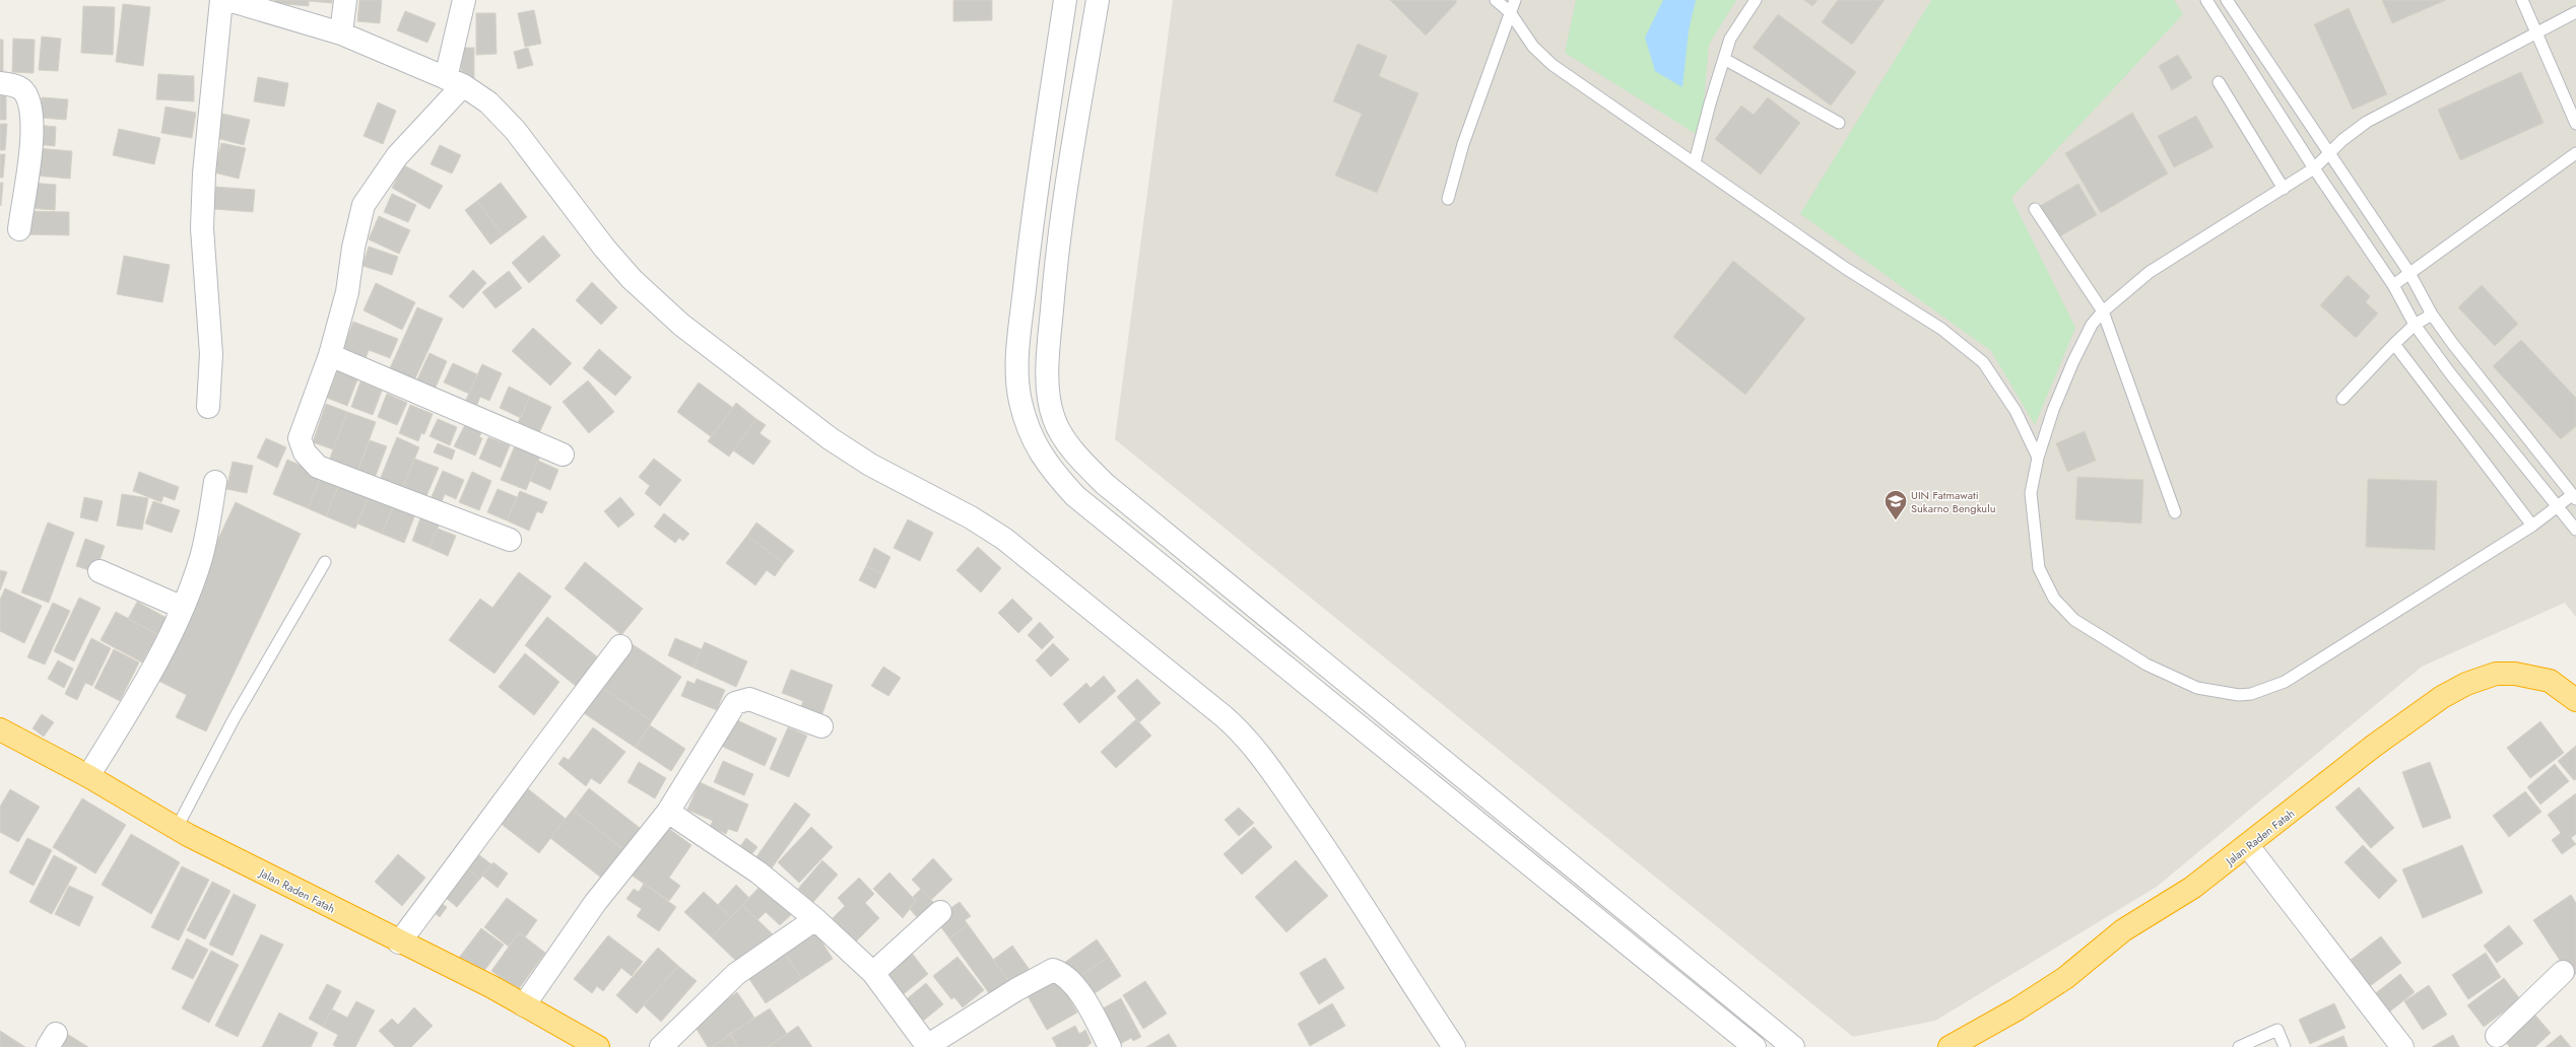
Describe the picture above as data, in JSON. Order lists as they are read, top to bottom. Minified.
{"streets":{"highway":["Jalan Raden Fatah"]},"places":{"school or university":["UIN Fatmawati Sukarno Bengkulu"]}}
